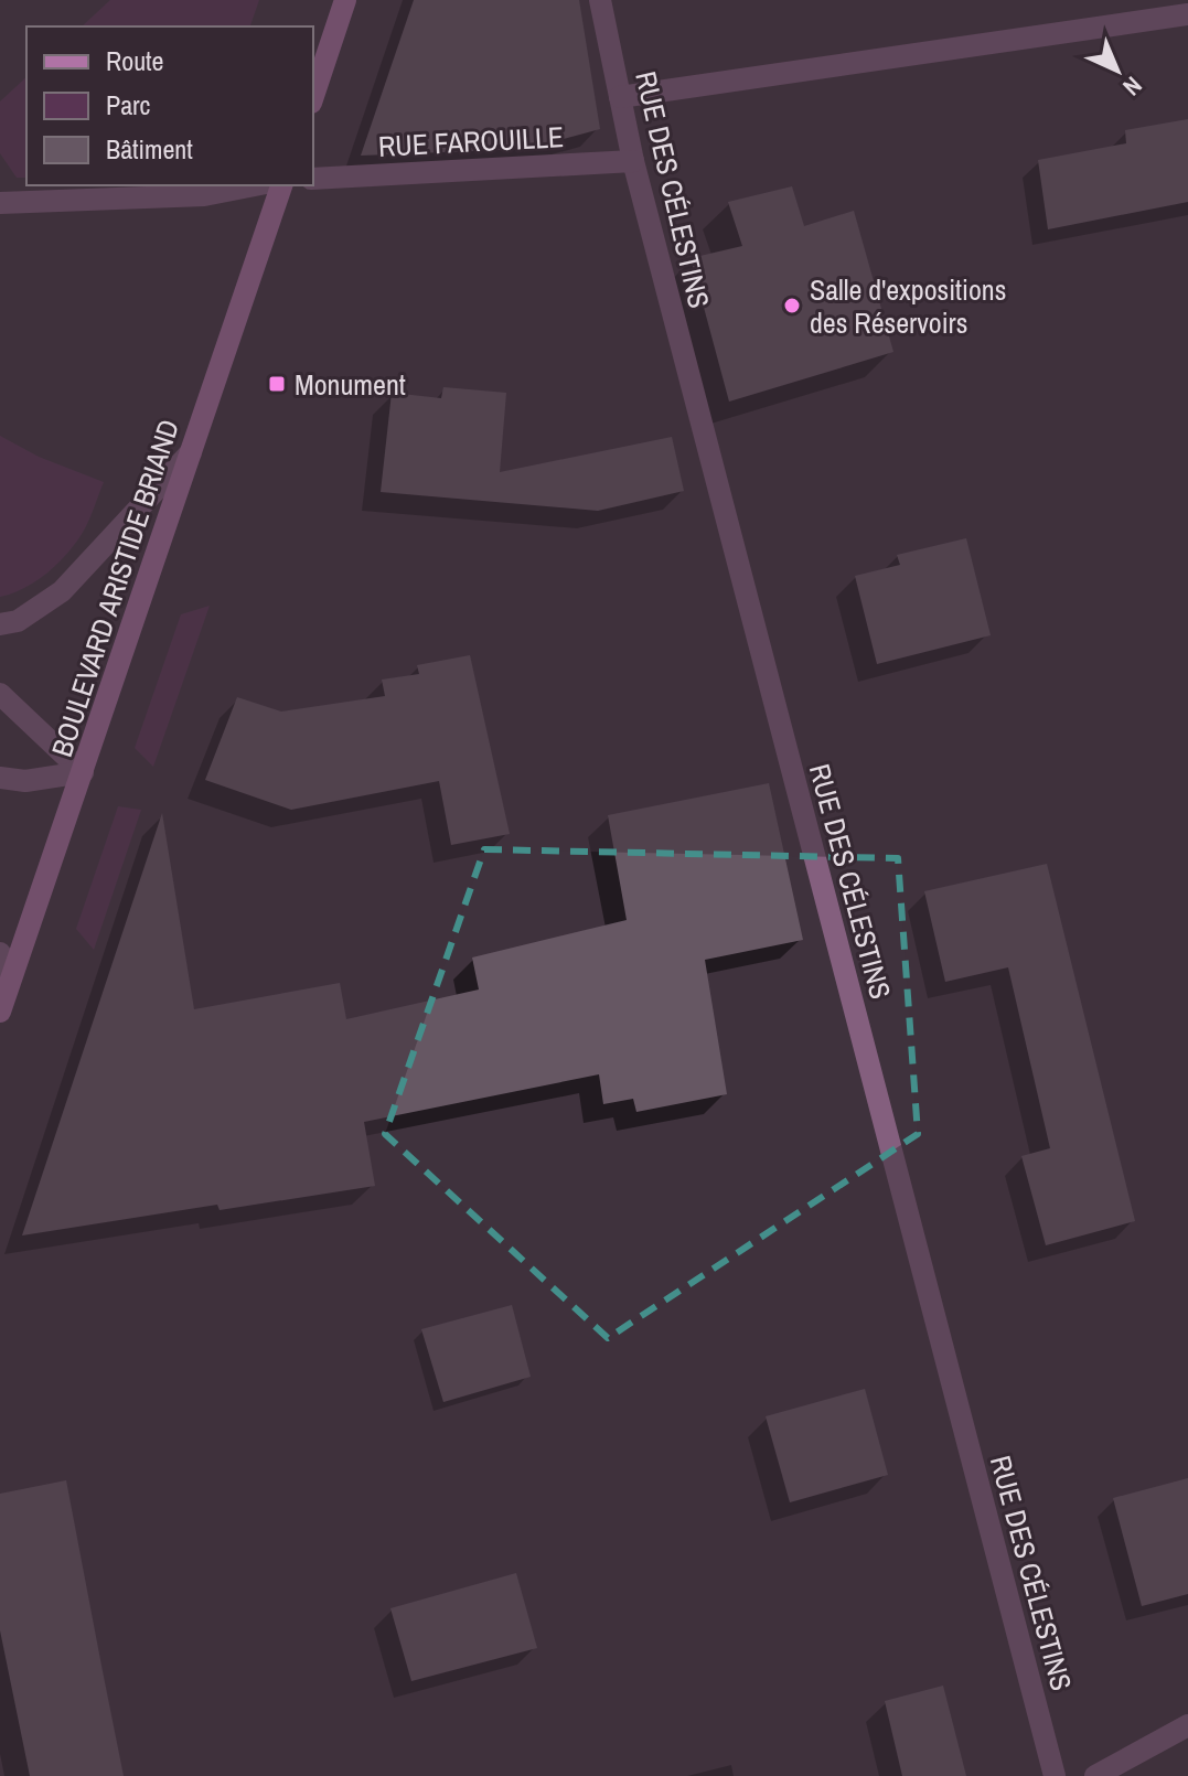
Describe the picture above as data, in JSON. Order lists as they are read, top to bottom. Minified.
{"streets":{"main road":["BOULEVARD ARISTIDE BRIAND"],"street":["RUE FAROUILLE","RUE DES CÉLESTINS"]},"crossings":[["RUE FAROUILLE","RUE DES CÉLESTINS"]],"places":{"other":["Salle d'expositions des Réservoirs"],"transit":["Monument"]},"legend":["Route","Parc","Bâtiment"],"north":"bottom right"}
